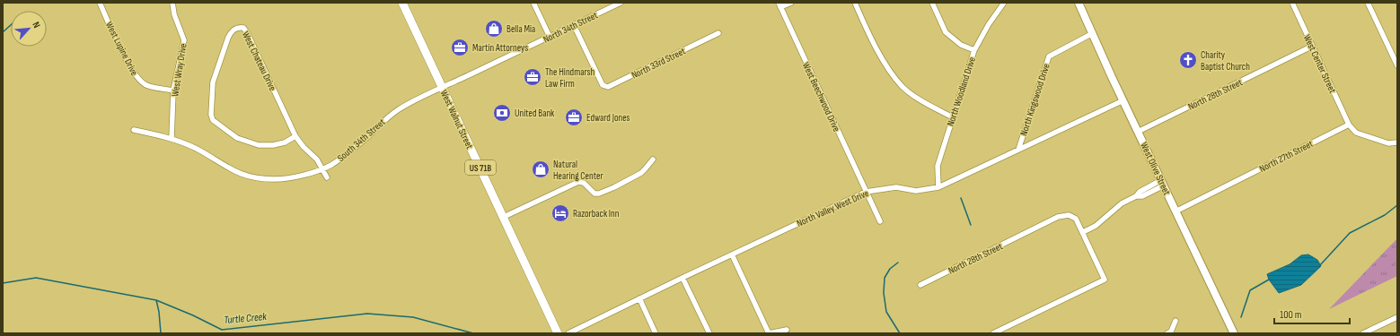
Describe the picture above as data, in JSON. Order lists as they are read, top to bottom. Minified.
{"streets":{"main road":["West Walnut Street","US 71B","West Olive Street"],"street":["North 34th Street","West Lupine Drive","West Chateau Drive","North 33rd Street","West Center Street","West Wray Drive","North Woodland Drive","North 28th Street","West Beechwood Drive","North Kingswood Drive","South 34th Street","North 27th Street","North Valley West Drive"]},"crossings":[["North 34th Street","North 33rd Street"],["North 34th Street","West Walnut Street"],["North 34th Street","South 34th Street"],["West Lupine Drive","West Wray Drive"],["West Chateau Drive","South 34th Street"],["West Center Street","North 28th Street"],["West Center Street","North 27th Street"],["West Wray Drive","South 34th Street"],["North Woodland Drive","North Valley West Drive"],["North 28th Street","West Olive Street"],["West Beechwood Drive","North Valley West Drive"],["North Kingswood Drive","West Olive Street"],["North Kingswood Drive","North Valley West Drive"],["West Walnut Street","South 34th Street"],["North 27th Street","West Olive Street"],["West Olive Street","North Valley West Drive"]],"water":["Turtle Creek"],"places":{"shop":["Bella Mia","Natural Hearing Center"],"office":["Martin Attorneys","The Hindmarsh Law Firm","Edward Jones"],"church":["Charity Baptist Church"],"bank":["United Bank"],"hotel":["Razorback Inn"]},"scale_bar":"100 m","north":"top right"}
